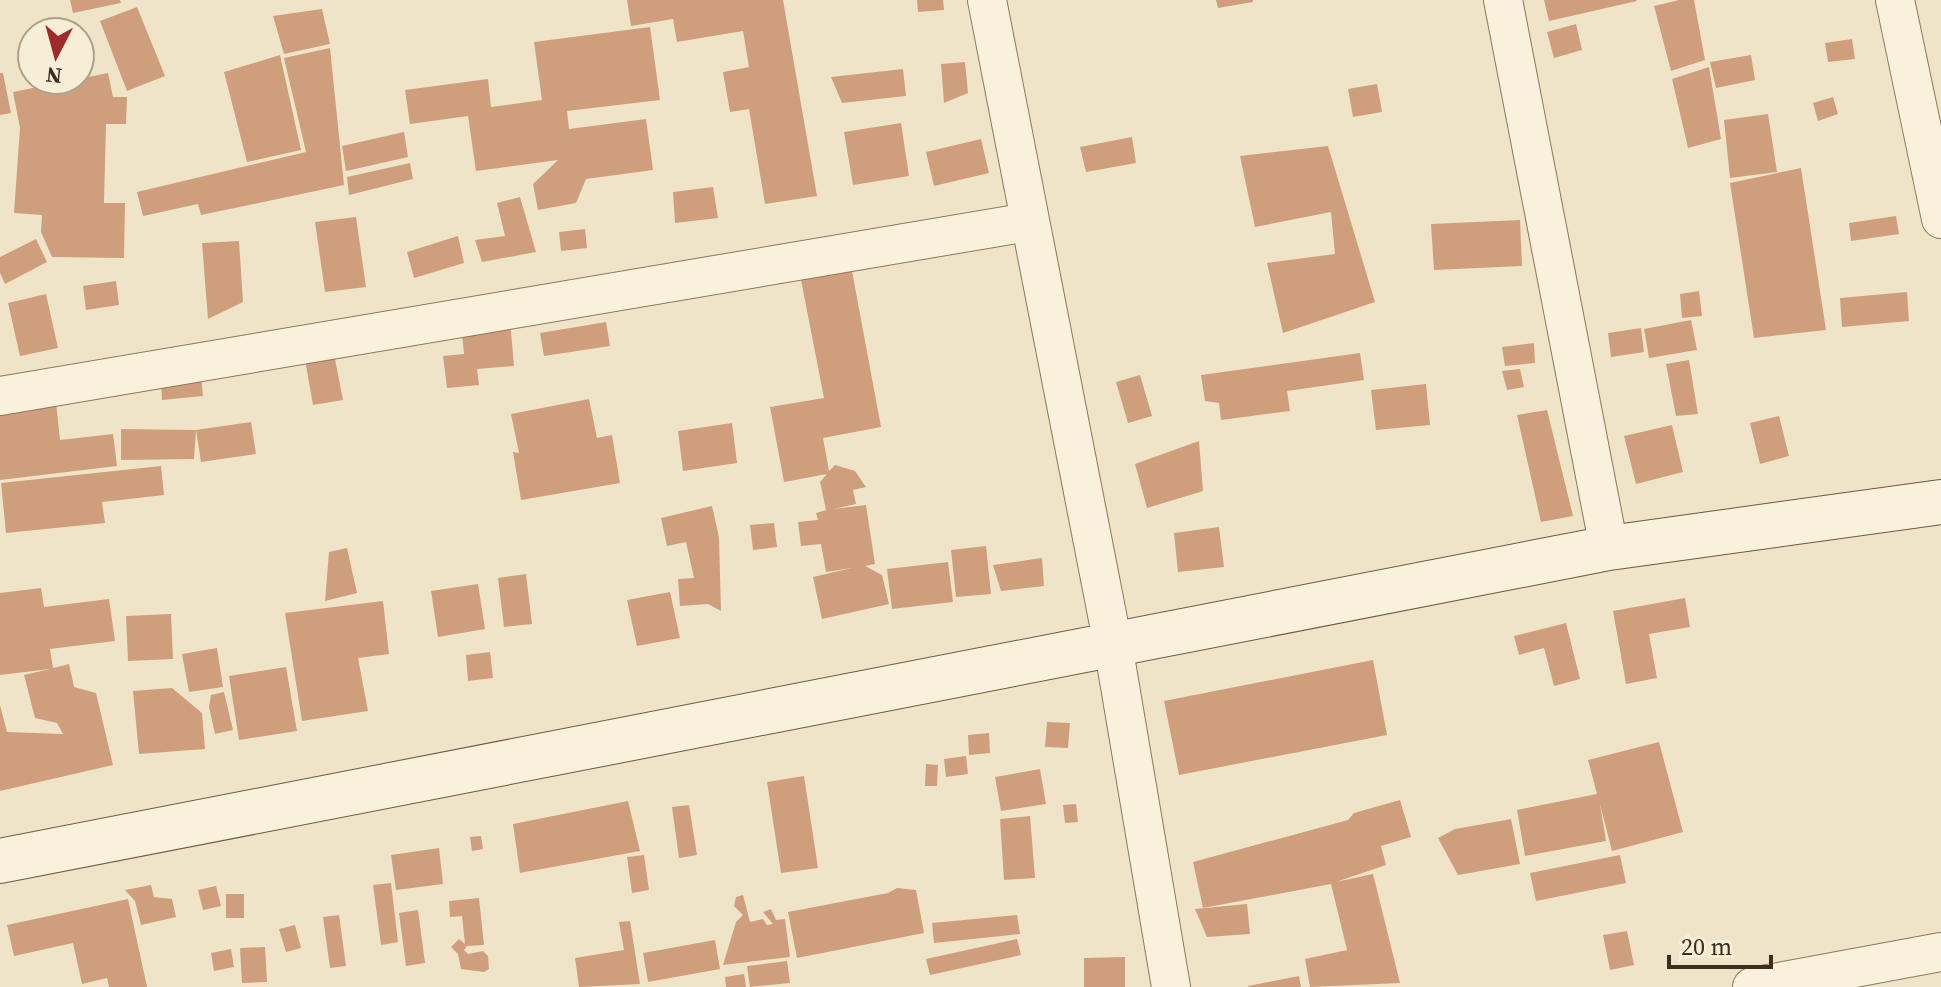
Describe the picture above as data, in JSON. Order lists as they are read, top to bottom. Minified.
{"scale_bar":"20 m","north":"bottom"}
